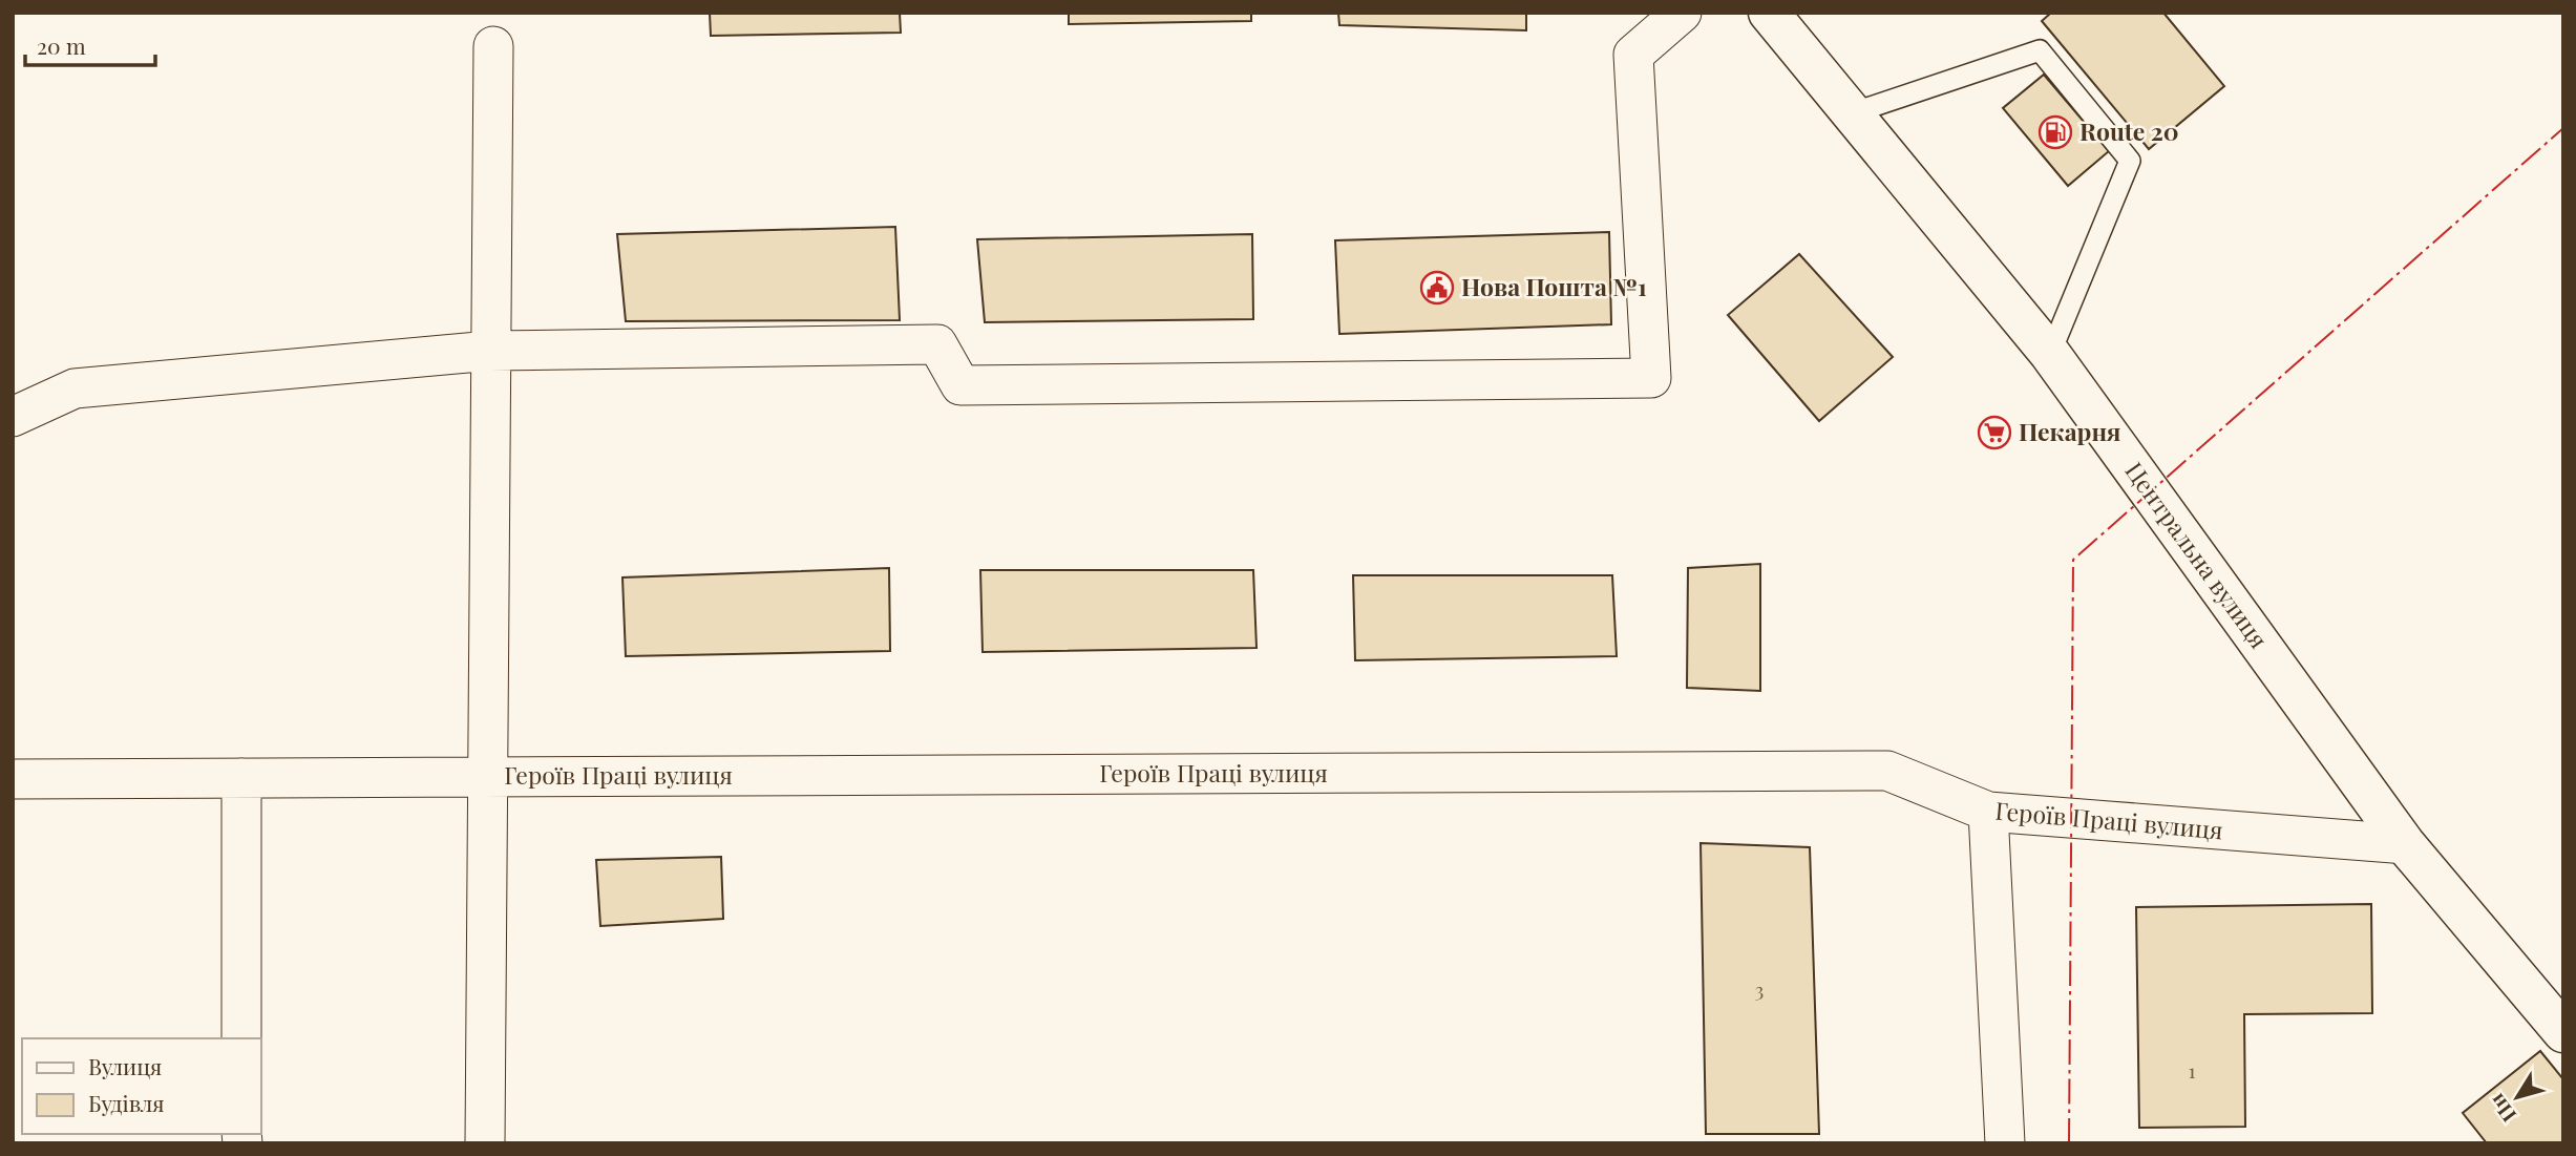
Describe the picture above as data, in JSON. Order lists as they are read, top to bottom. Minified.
{"streets":{"main road":["Центральна вулиця"],"street":["Героїв Праці вулиця"]},"crossings":[["Центральна вулиця","Героїв Праці вулиця"]],"places":{"fuel station":["Route 20"],"public building":["Нова Пошта №1"],"supermarket":["Пекарня"]},"house_numbers":["3","1"],"legend":["Вулиця","Будівля"],"scale_bar":"20 m","north":"bottom left"}
